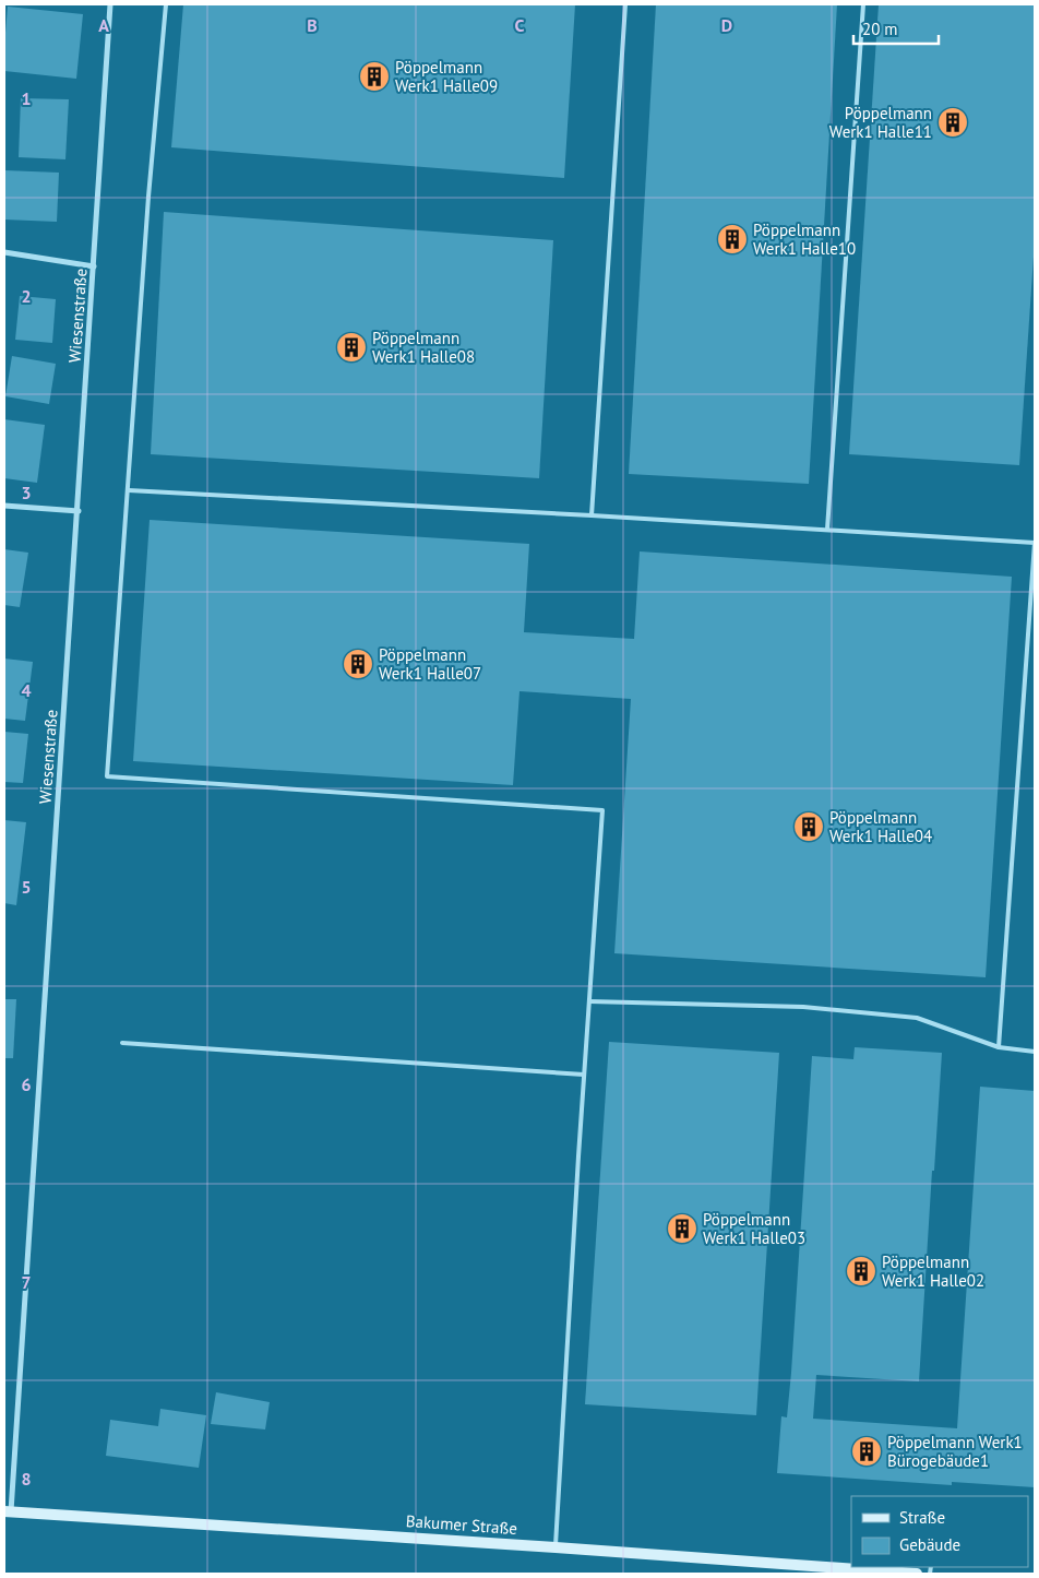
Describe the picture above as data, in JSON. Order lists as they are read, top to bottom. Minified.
{"streets":{"main road":["Bakumer Straße"],"street":["Wiesenstraße"]},"crossings":[["Wiesenstraße","Bakumer Straße"]],"places":{"building":["Pöppelmann Werk1 Halle09","Pöppelmann Werk1 Halle11","Pöppelmann Werk1 Halle10","Pöppelmann Werk1 Halle08","Pöppelmann Werk1 Halle07","Pöppelmann Werk1 Halle04","Pöppelmann Werk1 Halle03","Pöppelmann Werk1 Halle02","Pöppelmann Werk1 Bürogebäude1"]},"legend":["Straße","Gebäude"],"scale_bar":"20 m","grid":{"columns":["A","B","C","D"],"rows":["1","2","3","4","5","6","7","8"]}}
